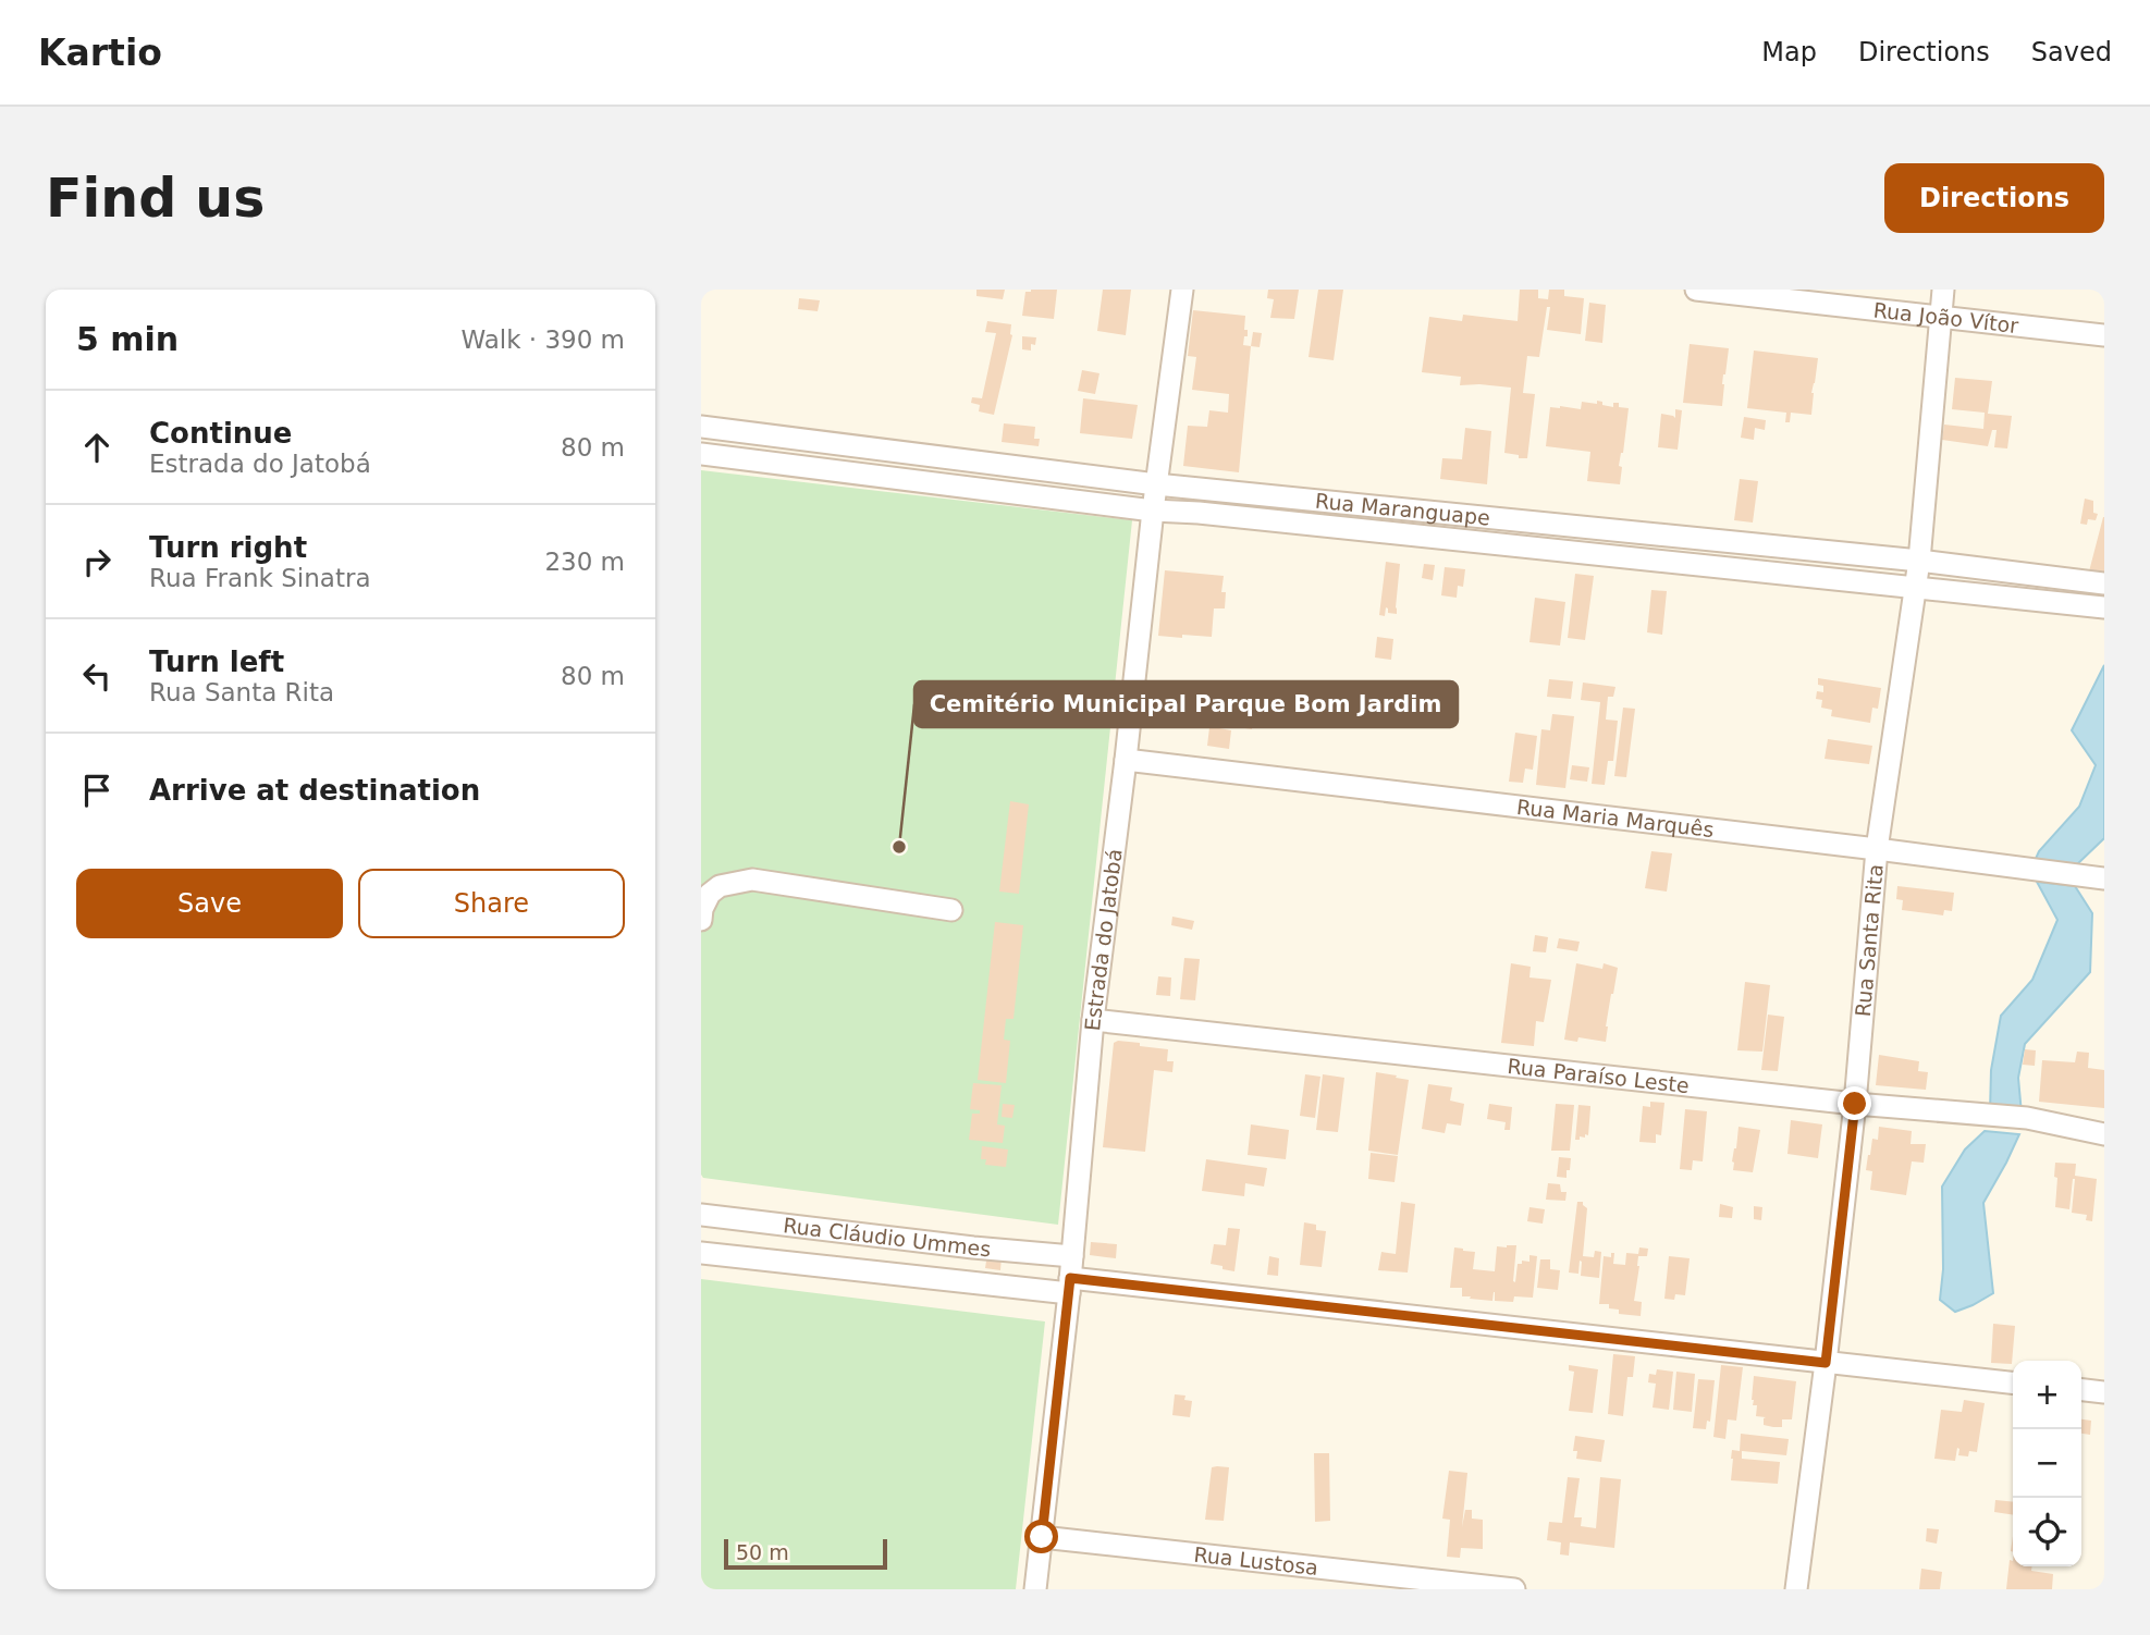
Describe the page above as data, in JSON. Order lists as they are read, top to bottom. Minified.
{"streets":{"street":["Rua João Vítor","Rua Maranguape","Rua Maria Marquês","Estrada do Jatobá","Rua Santa Rita","Rua Paraíso Leste","Rua Cláudio Ummes","Rua Lustosa"]},"crossings":[["Rua João Vítor","Rua Santa Rita"],["Rua Maranguape","Estrada do Jatobá"],["Rua Maranguape","Rua Santa Rita"],["Rua Maria Marquês","Estrada do Jatobá"],["Rua Maria Marquês","Rua Santa Rita"],["Estrada do Jatobá","Rua Paraíso Leste"],["Estrada do Jatobá","Rua Cláudio Ummes"],["Estrada do Jatobá","Rua Lustosa"],["Rua Santa Rita","Rua Paraíso Leste"],["Rua Santa Rita","Rua Cláudio Ummes"]],"places":["Cemitério Municipal Parque Bom Jardim"],"scale_bar":"50 m","page":{"header":"Kartio","nav":["Map","Directions","Saved"],"buttons":["Directions",["Save","Share"]],"title":"Find us","heading":["5 min","Walk · 390 m"],"list":[["Continue","Estrada do Jatobá","80 m"],["Turn right","Rua Frank Sinatra","230 m"],["Turn left","Rua Santa Rita","80 m"],"Arrive at destination"],"map_buttons":["+","−"],"scale":"50 m"}}
